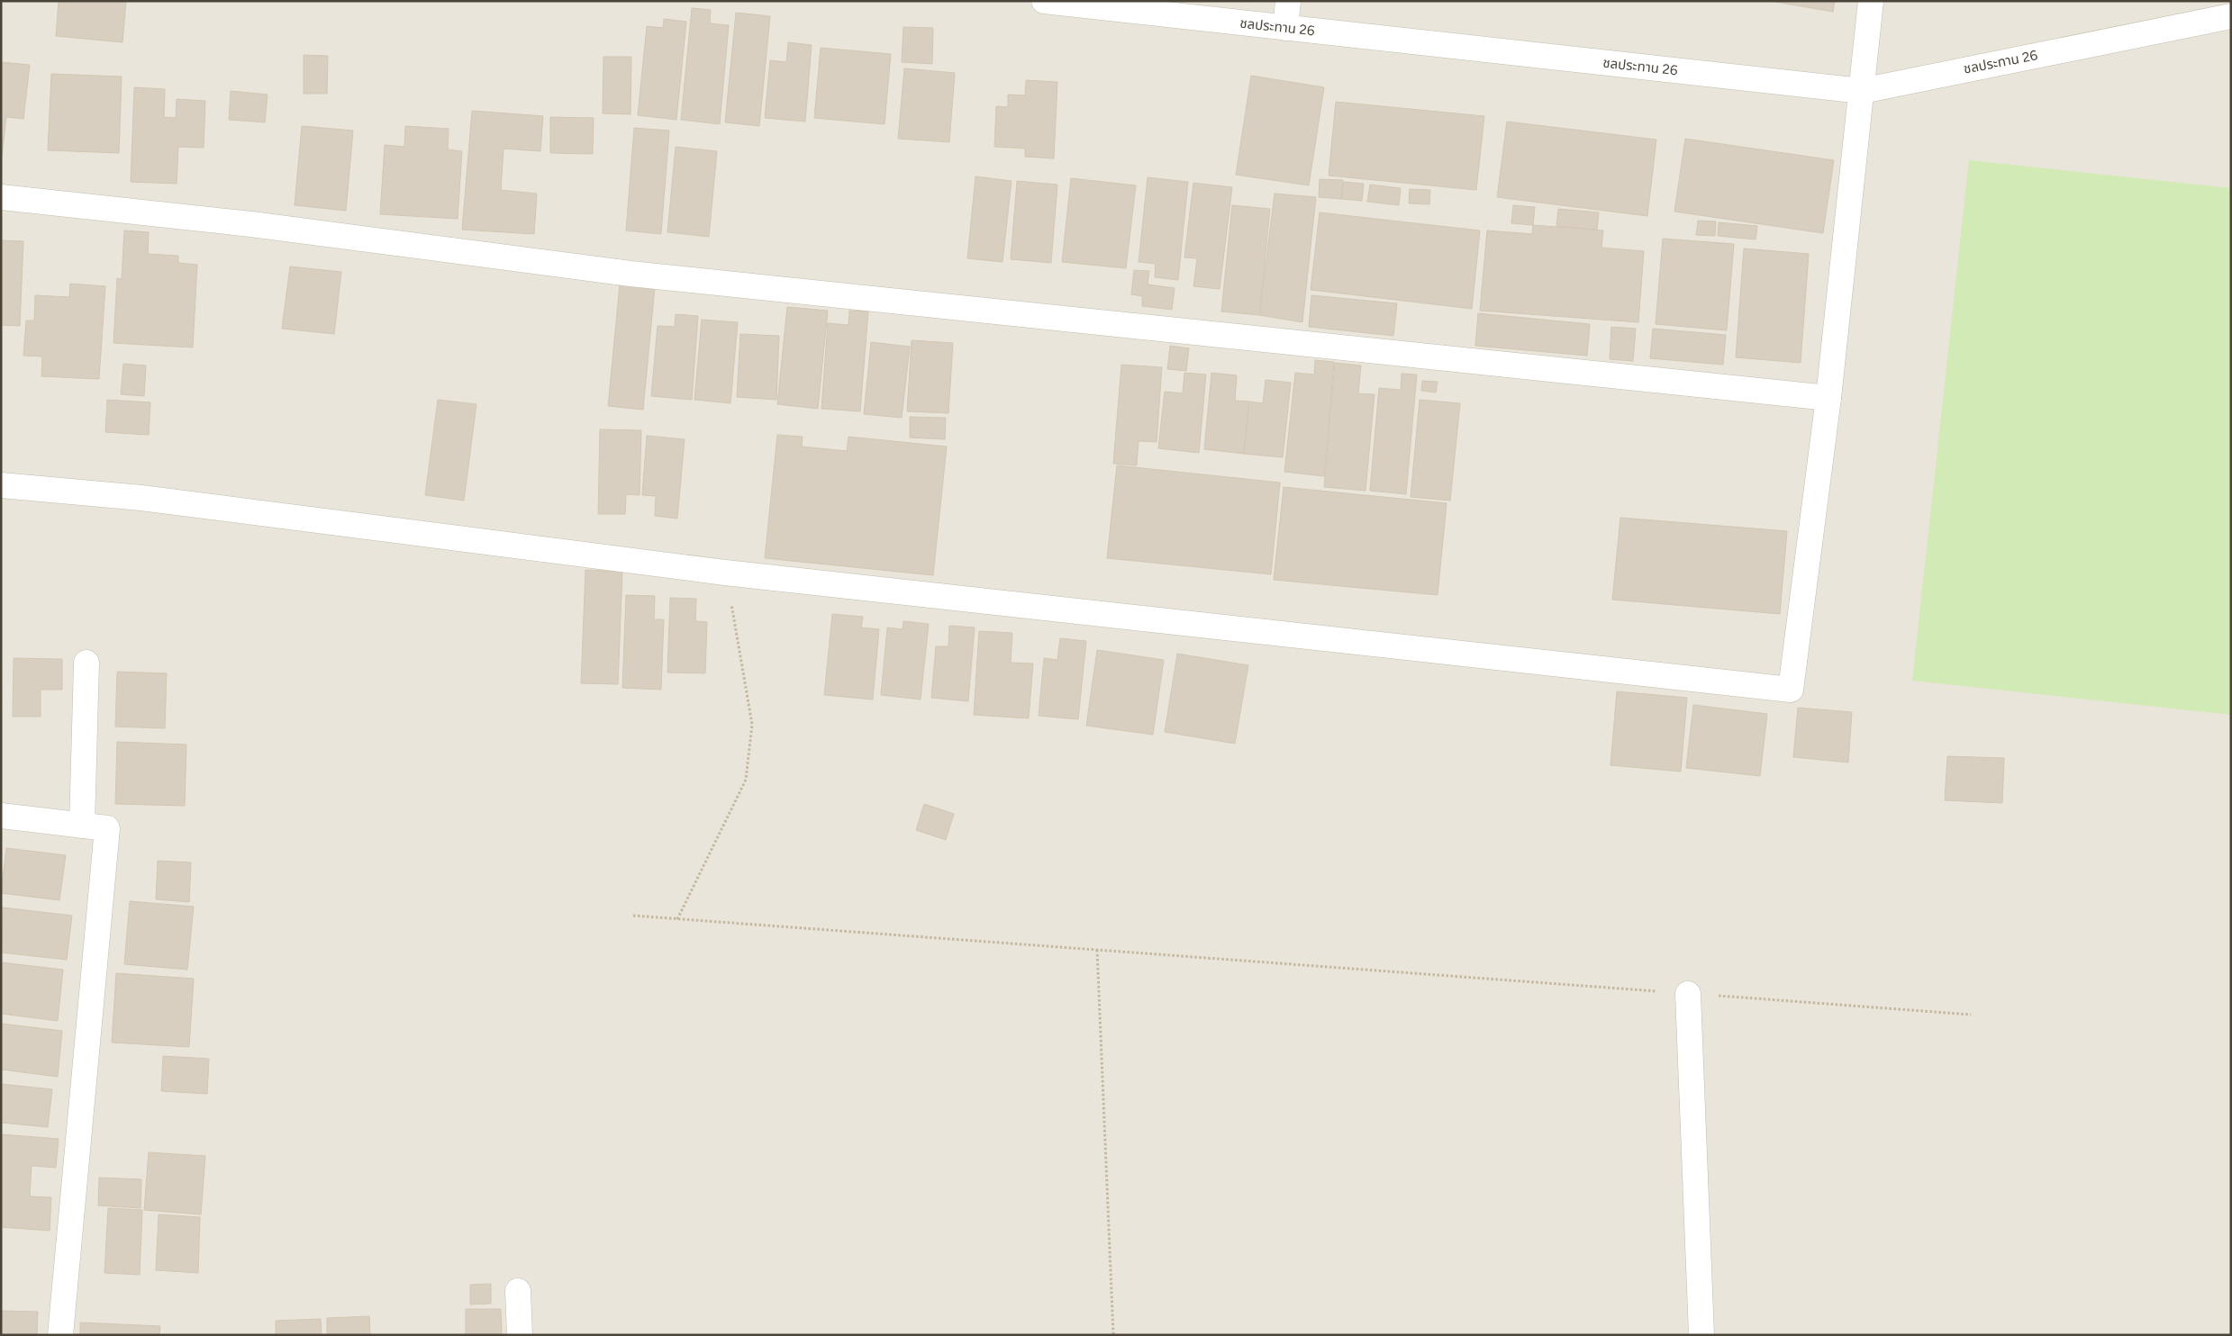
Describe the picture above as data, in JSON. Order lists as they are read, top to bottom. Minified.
{"streets":{"street":["ชลประทาน 26"]}}
